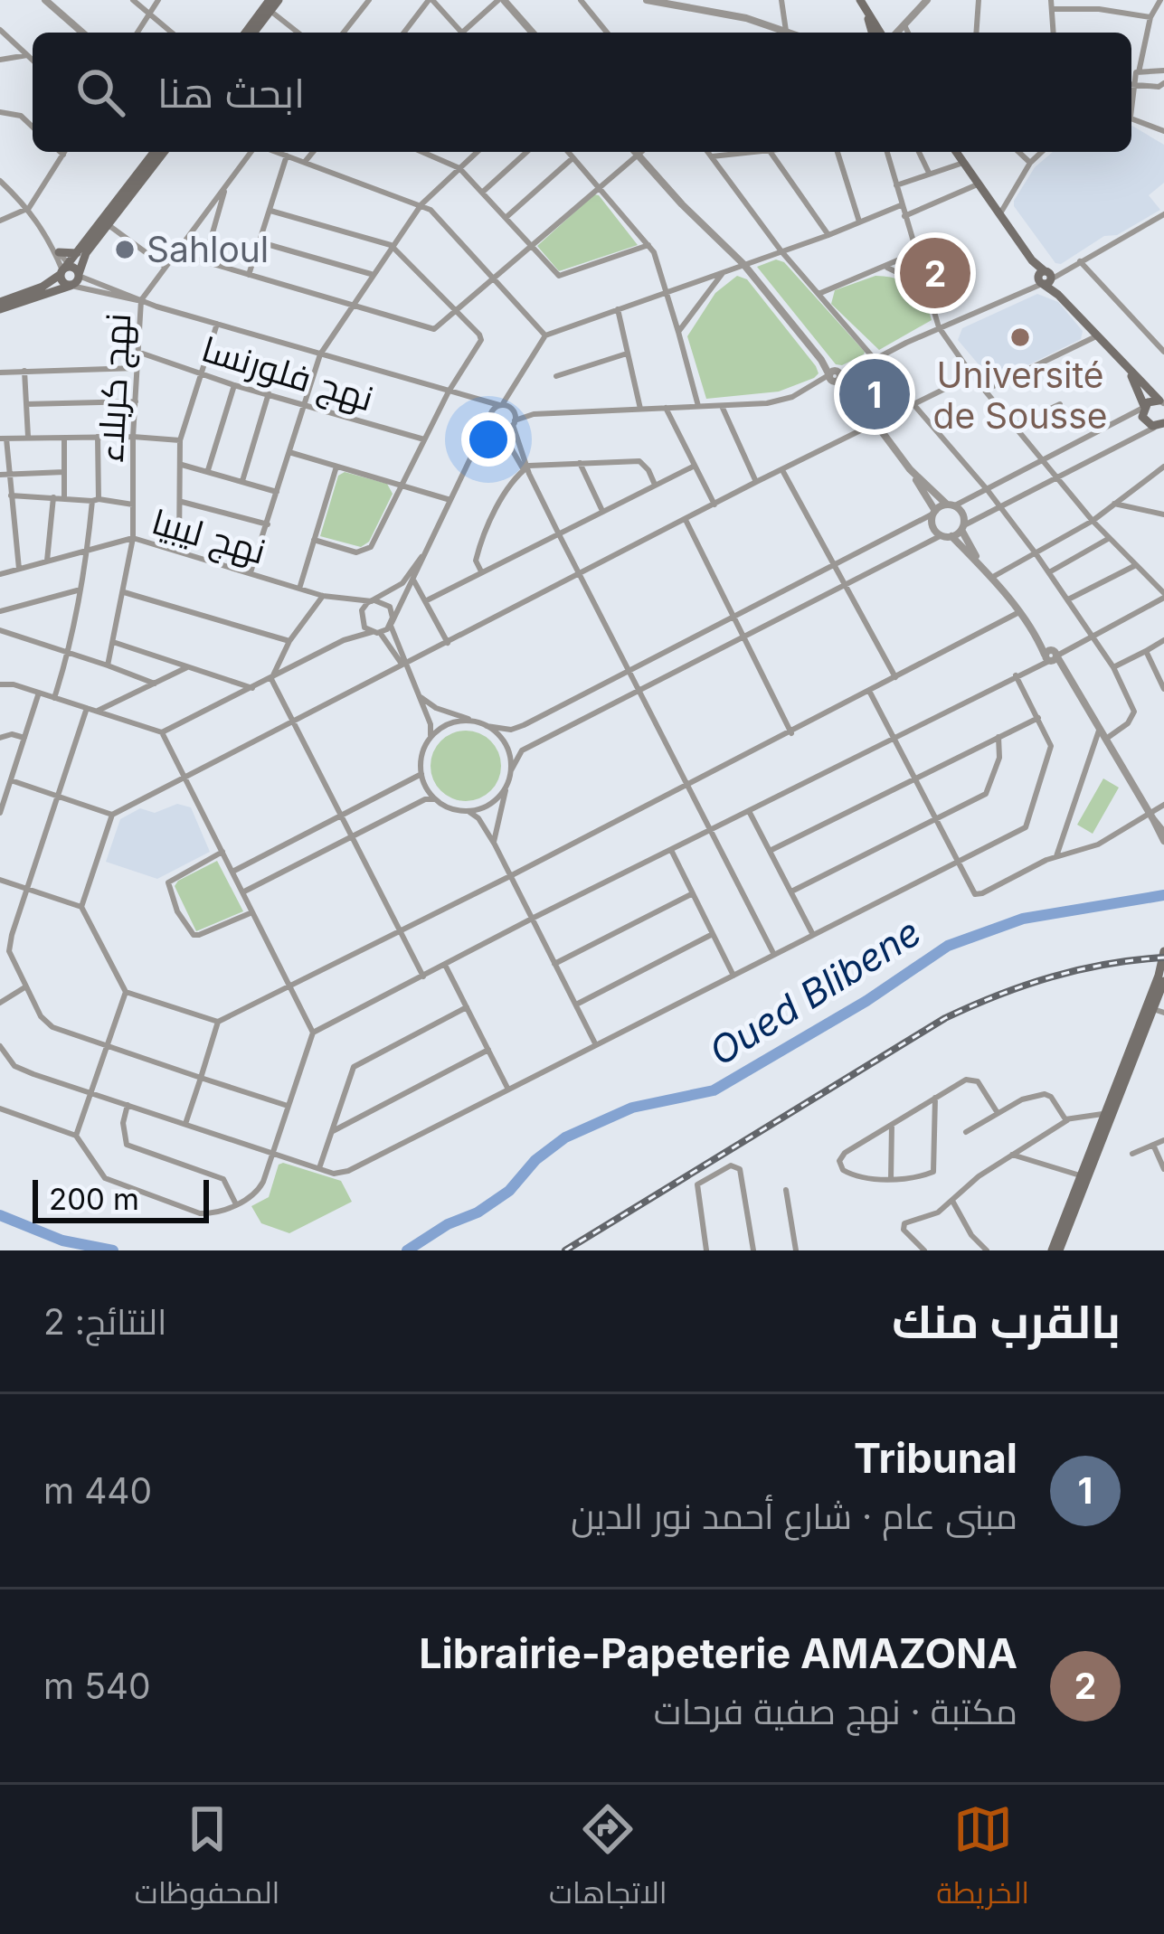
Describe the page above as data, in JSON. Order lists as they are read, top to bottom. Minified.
{"streets":{"street":["نهج فلورنسا","نهج كربلاء","نهج ليبيا"]},"crossings":[["نهج فلورنسا","نهج كربلاء"],["نهج كربلاء","نهج ليبيا"]],"water":["Oued Blibene"],"places":["Sahloul","Université de Sousse"],"scale_bar":"200 m","page":{"search":"ابحث هنا","pins":["2","1"],"scale":"200 m","heading":["بالقرب منك","النتائج: 2"],"list":[{"mark":"1","name":"Tribunal","note":"مبنى عام · شارع أحمد نور الدين","value":"440 m"},{"mark":"2","name":"Librairie-Papeterie AMAZONA","note":"مكتبة · نهج صفية فرحات","value":"540 m"}],"nav":["الخريطة","الاتجاهات","المحفوظات"]}}
